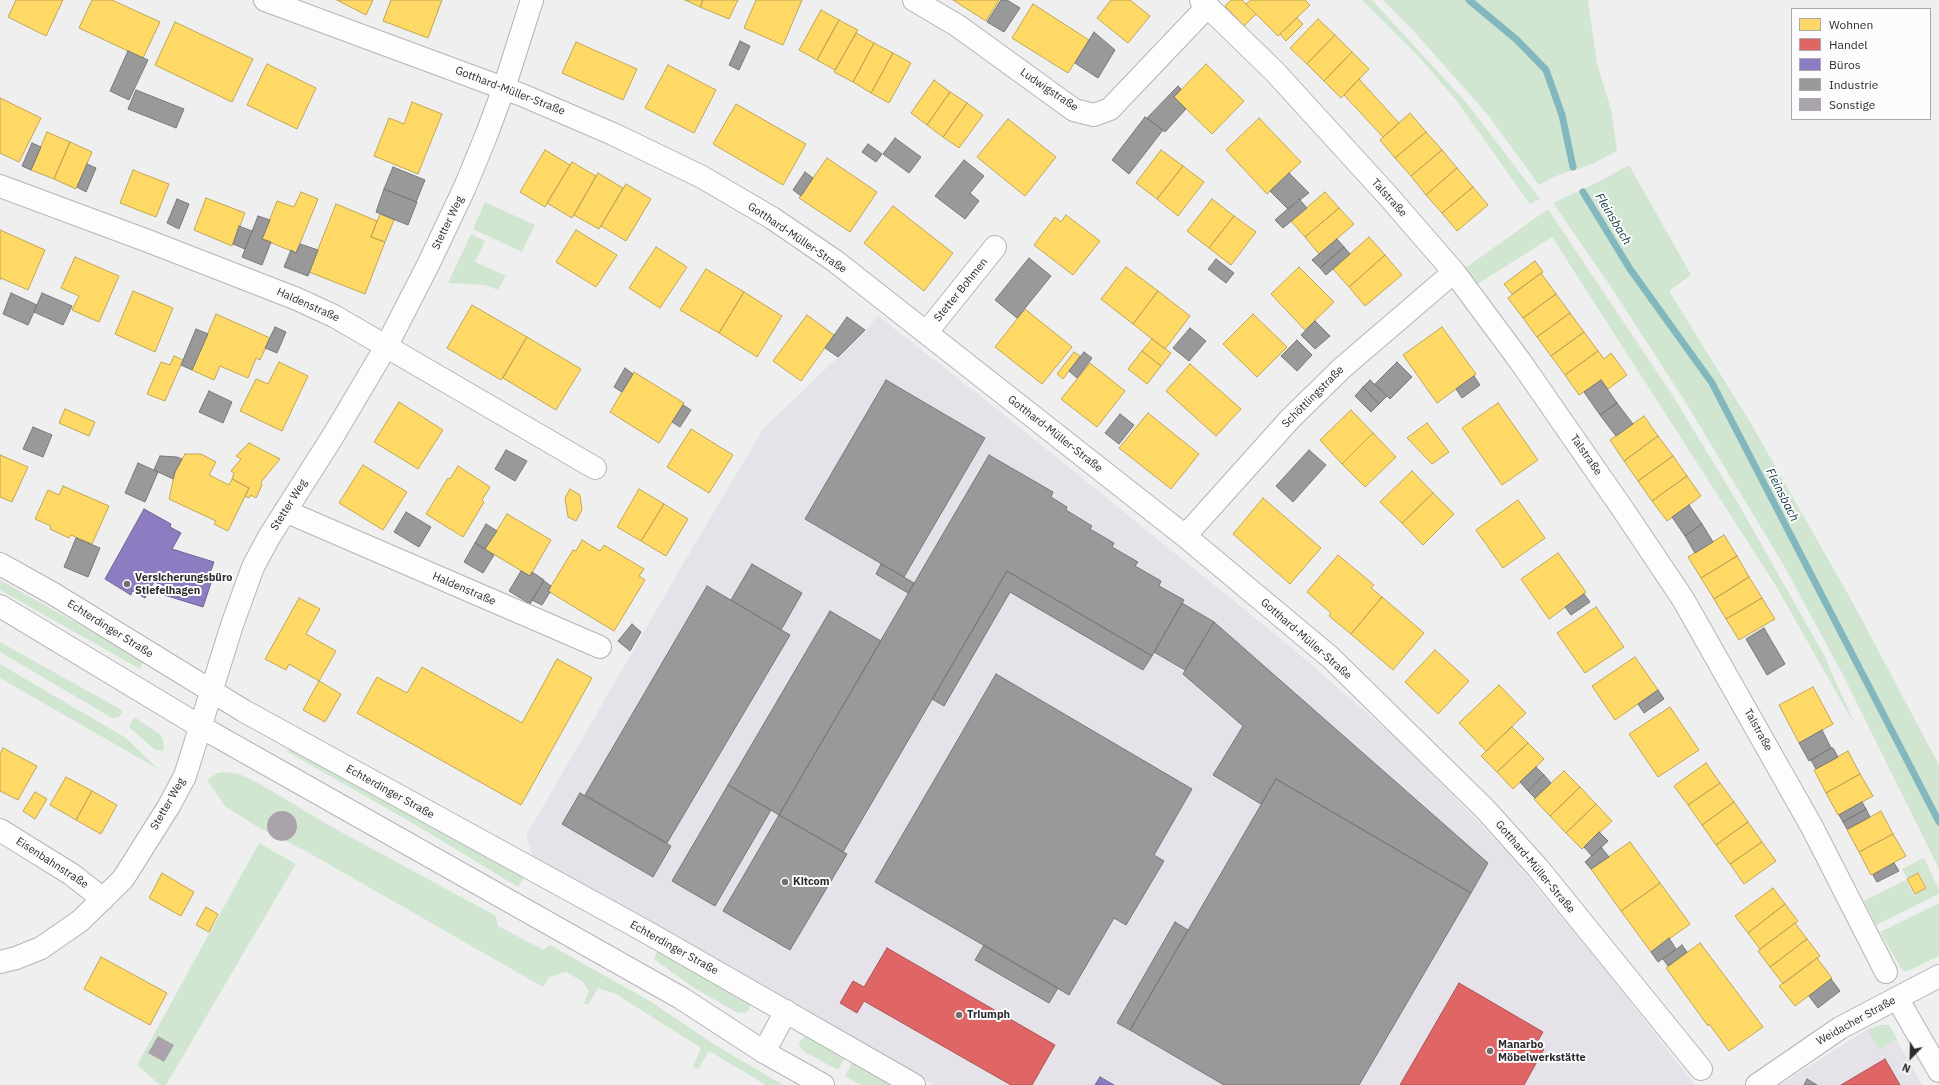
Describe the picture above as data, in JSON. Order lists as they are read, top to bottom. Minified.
{"streets":{"street":["Ludwigstraße","Gotthard-Müller-Straße","Talstraße","Stetter Weg","Stetter Bohmen","Haldenstraße","Schöttlingstraße","Echterdinger Straße","Eisenbahnstraße","Weidacher Straße"]},"crossings":[["Ludwigstraße","Talstraße"],["Gotthard-Müller-Straße","Stetter Weg"],["Gotthard-Müller-Straße","Stetter Bohmen"],["Gotthard-Müller-Straße","Schöttlingstraße"],["Talstraße","Schöttlingstraße"],["Stetter Weg","Haldenstraße"],["Stetter Weg","Echterdinger Straße"],["Stetter Weg","Eisenbahnstraße"]],"water":["Fleinsbach"],"places":["Versicherungsbüro Stiefelhagen","Kitcom","Triumph","Manarbo Möbelwerkstätte"],"legend":["Wohnen","Handel","Büros","Industrie","Sonstige"],"north":"bottom left"}
